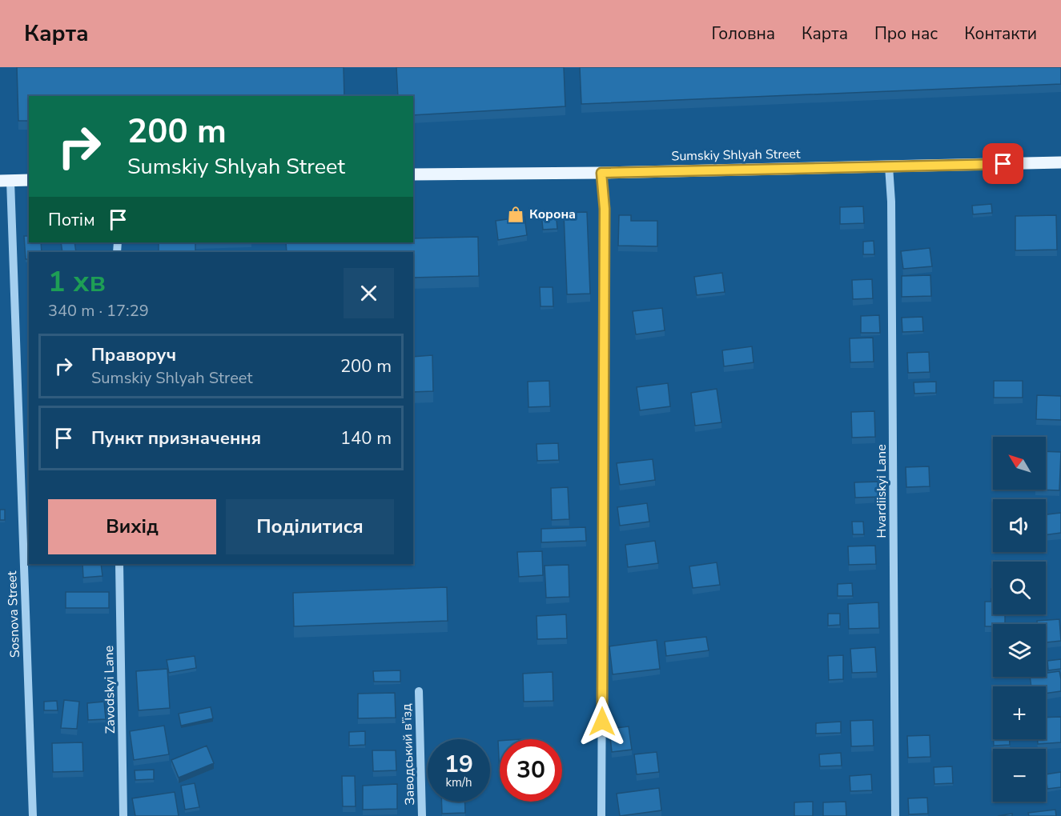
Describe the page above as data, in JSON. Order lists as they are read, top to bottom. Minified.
{"streets":{"main road":["Sumskiy Shlyah Street"],"street":["Hvardiiskyi Lane","Sosnova Street","Zavodskyi Lane","Заводський в’їзд"]},"crossings":[["Sumskiy Shlyah Street","Hvardiiskyi Lane"]],"places":{"shop":["Корона"]},"north":"top left","page":{"header":"Карта","nav":["Головна","Карта","Про нас","Контакти"],"turn":["200 m","Sumskiy Shlyah Street"],"then":"Потім","heading":["1 хв","340 m · 17:29"],"list":[{"name":"Праворуч","note":"Sumskiy Shlyah Street","value":"200 m"},{"name":"Пункт призначення","value":"140 m"}],"map_buttons":["+","−"],"buttons":["Вихід","Поділитися"],"speed":"19 km/h","limit":"30"}}
